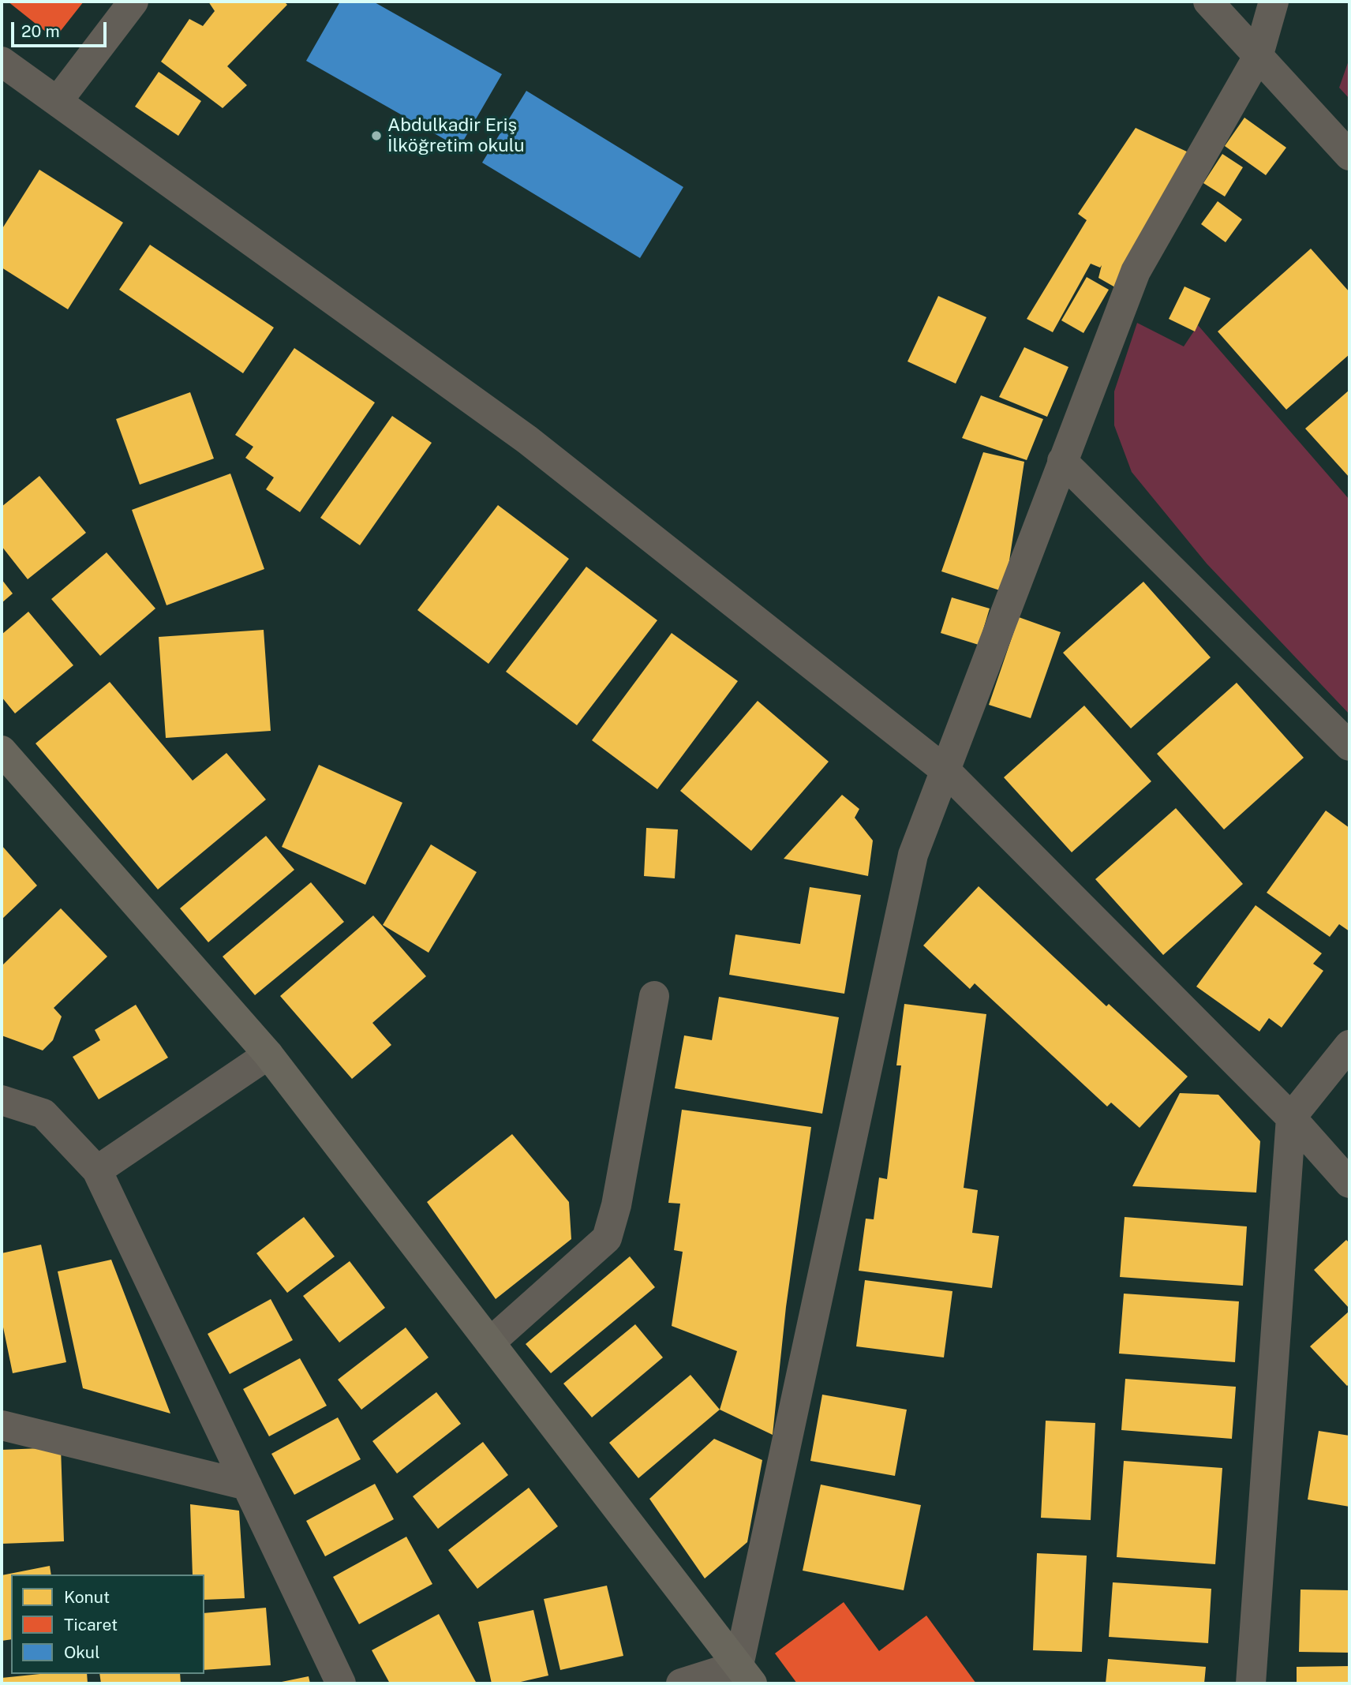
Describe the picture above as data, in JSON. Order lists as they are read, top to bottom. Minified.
{"places":["Abdulkadir Eriş İlköğretim okulu"],"legend":["Konut","Ticaret","Okul"],"scale_bar":"20 m"}
